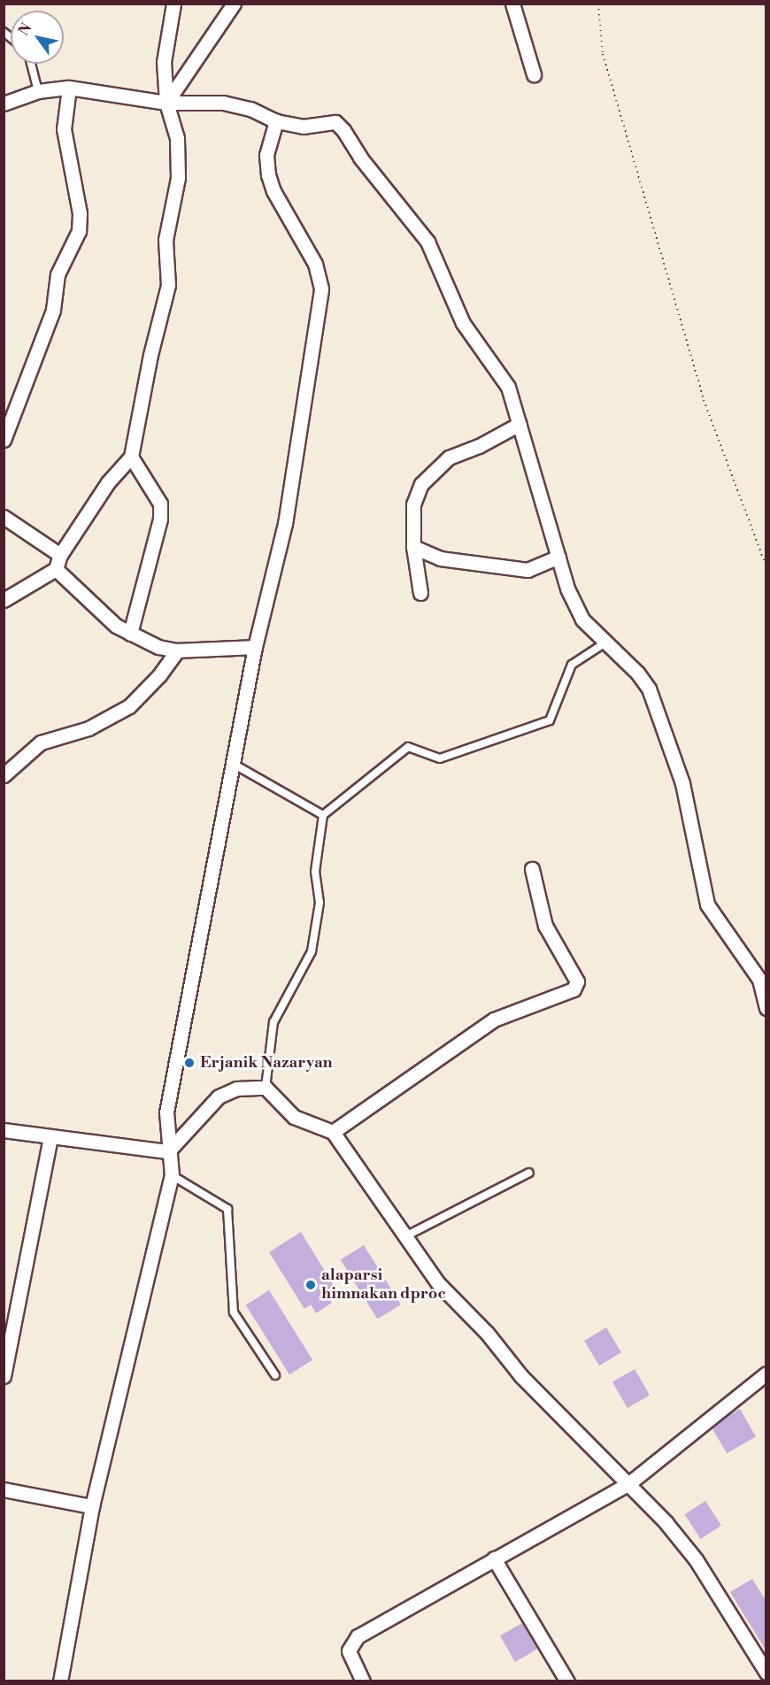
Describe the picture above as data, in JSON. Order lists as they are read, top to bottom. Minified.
{"places":["Erjanik Nazaryan","alaparsi himnakan dproc"],"north":"top left"}
